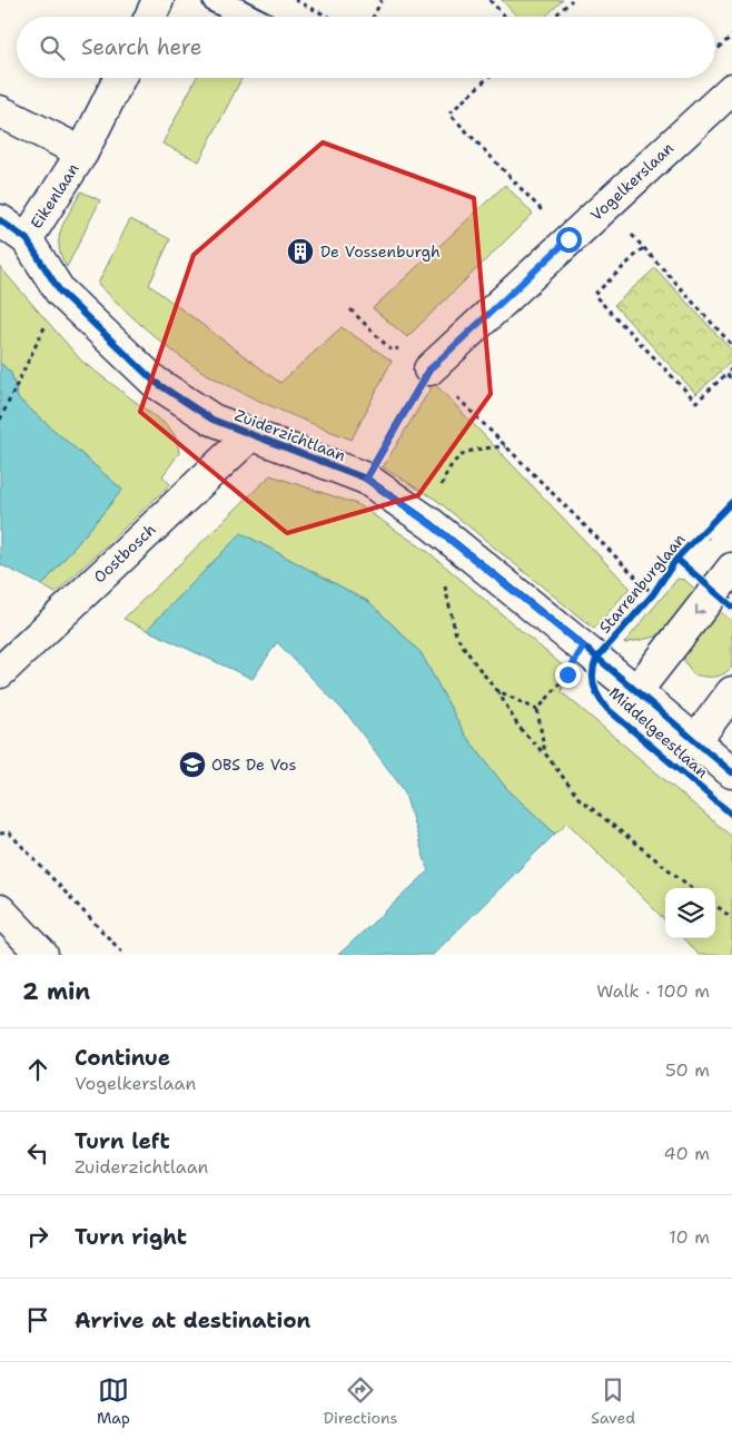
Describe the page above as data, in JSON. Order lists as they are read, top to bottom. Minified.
{"streets":{"street":["Vogelkerslaan","Eikenlaan","Zuiderzichtlaan","Oostbosch","Middelgeestlaan"],"cycle path":["Starrenburglaan"]},"crossings":[["Eikenlaan","Zuiderzichtlaan"],["Zuiderzichtlaan","Oostbosch"],["Zuiderzichtlaan","Middelgeestlaan"]],"places":{"building":["De Vossenburgh"],"school or university":["OBS De Vos"]},"page":{"search":"Search here","heading":["2 min","Walk · 100 m"],"list":[["Continue","Vogelkerslaan","50 m"],["Turn left","Zuiderzichtlaan","40 m"],["Turn right","10 m"],"Arrive at destination"],"nav":["Map","Directions","Saved"]}}
